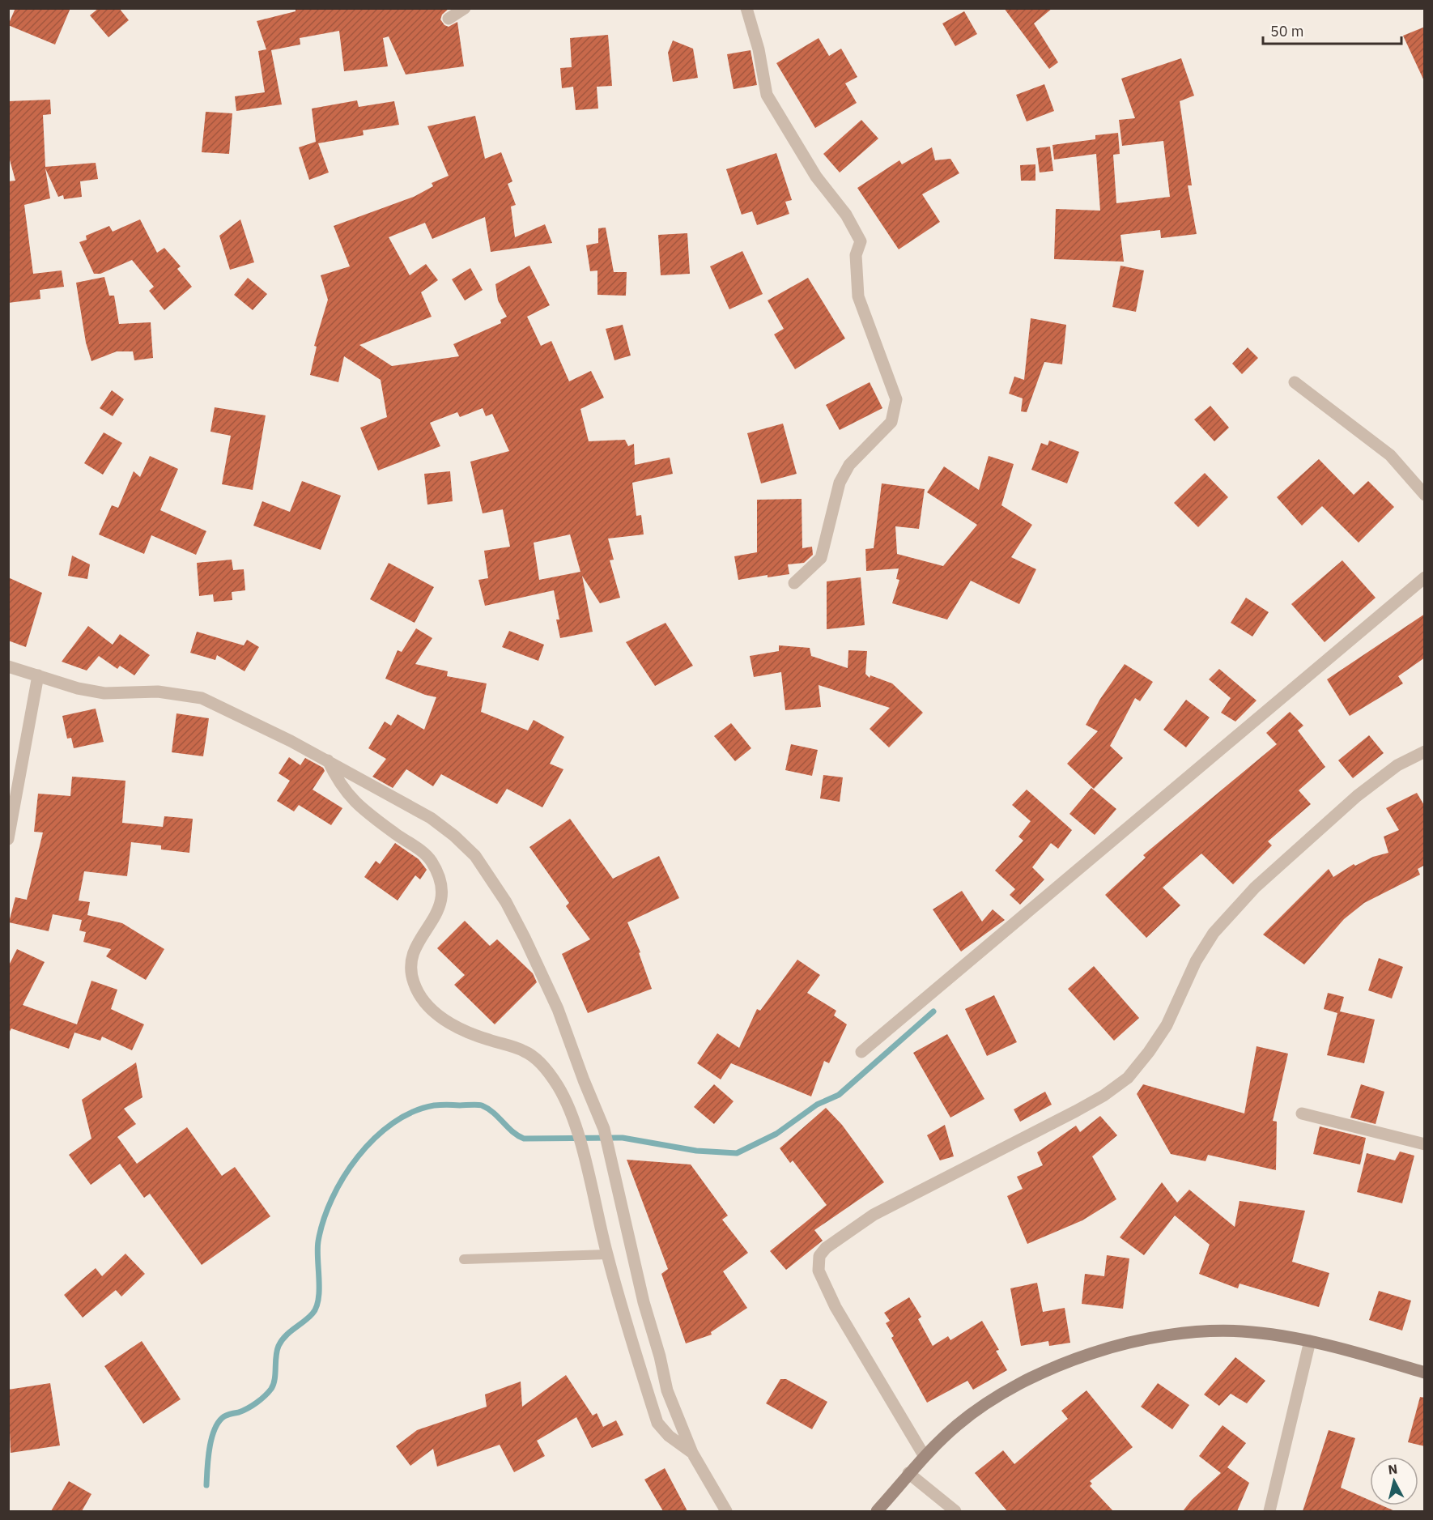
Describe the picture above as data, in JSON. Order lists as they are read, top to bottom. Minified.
{"scale_bar":"50 m","north":"top"}
